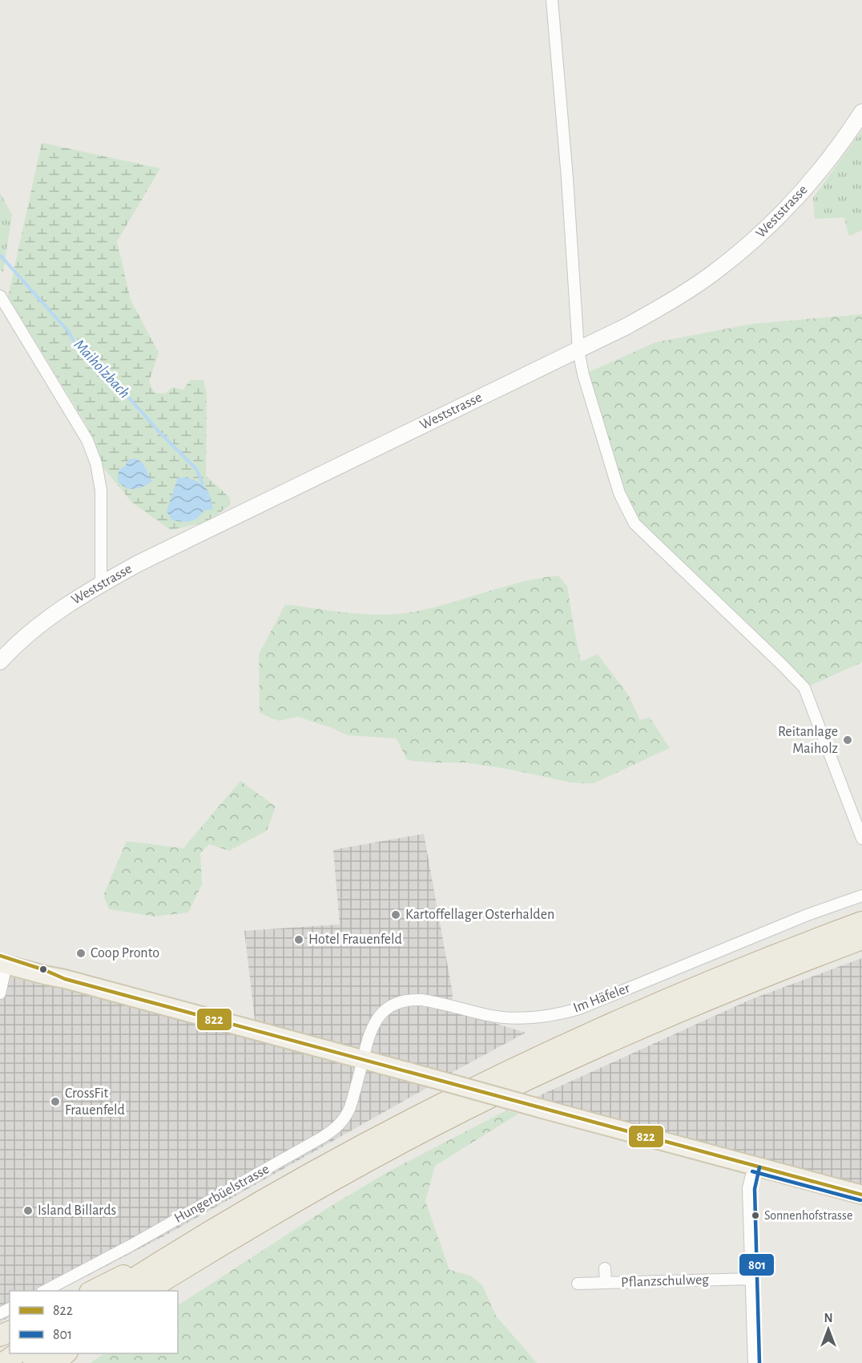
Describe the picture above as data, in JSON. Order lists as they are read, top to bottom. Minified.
{"streets":{"main road":["Weststrasse"],"street":["Im Häfeler","Hungerbüelstrasse","Pflanzschulweg"]},"crossings":[["Im Häfeler","Hungerbüelstrasse"]],"water":["Maiholzbach"],"places":["Reitanlage Maiholz","Kartoffellager Osterhalden","Hotel Frauenfeld","Coop Pronto","CrossFit Frauenfeld","Island Billards","Sonnenhofstrasse"],"lines":["transit line 822","transit line 801"],"legend":["822","801"],"north":"top"}
